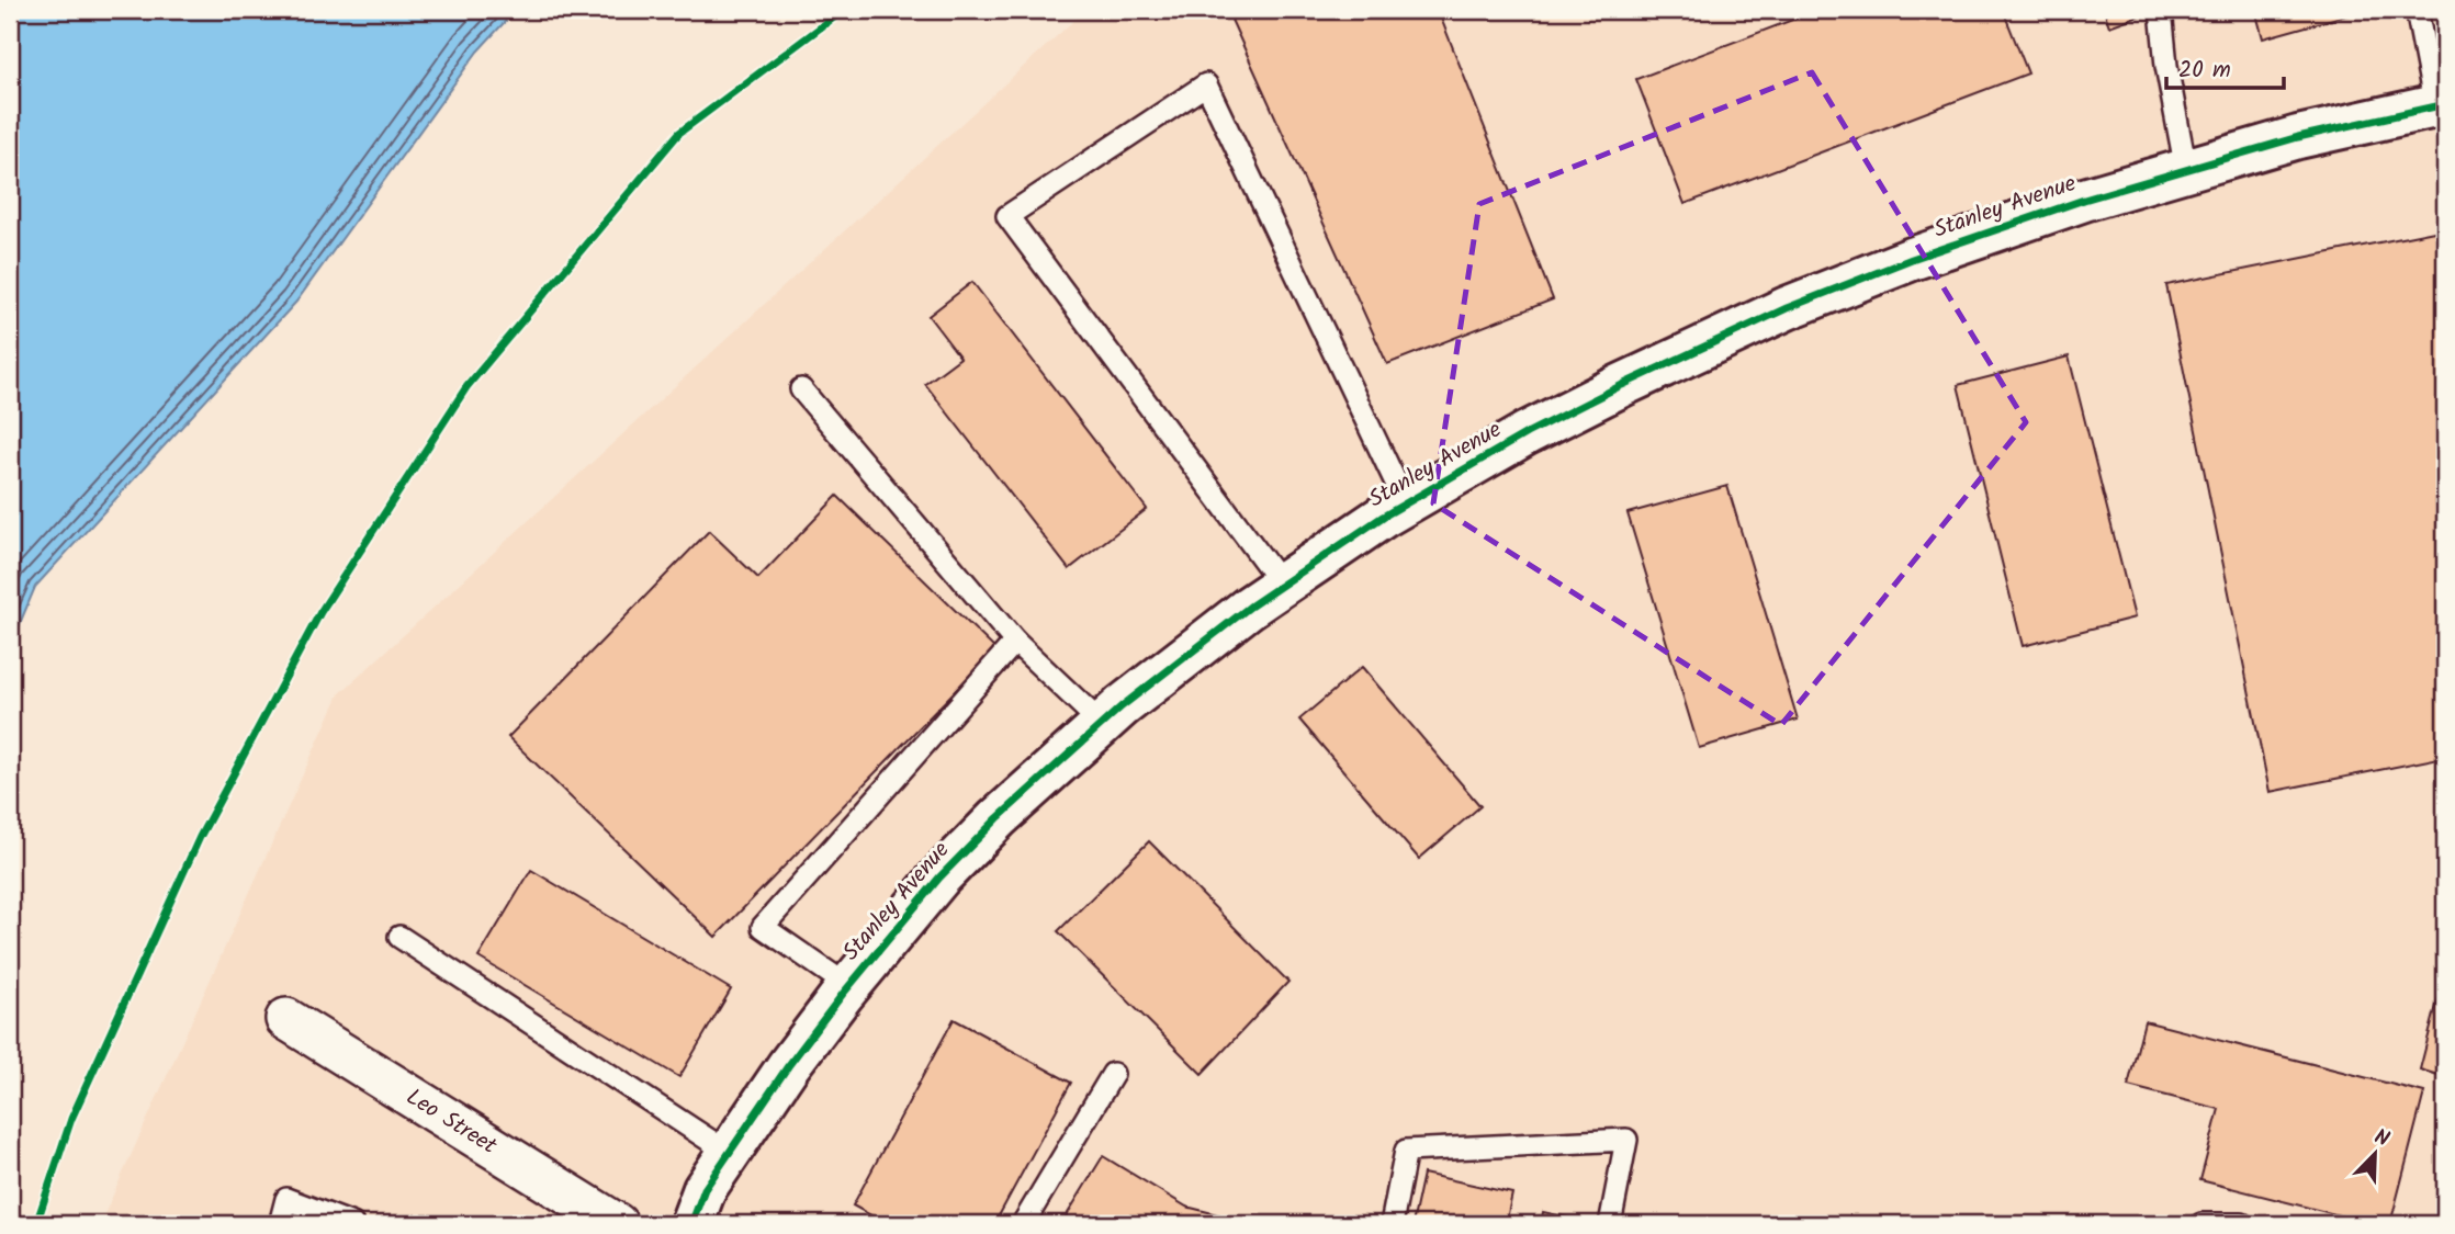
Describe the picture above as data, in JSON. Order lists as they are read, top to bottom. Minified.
{"streets":{"street":["Stanley Avenue","Leo Street"]},"scale_bar":"20 m","north":"top right"}
